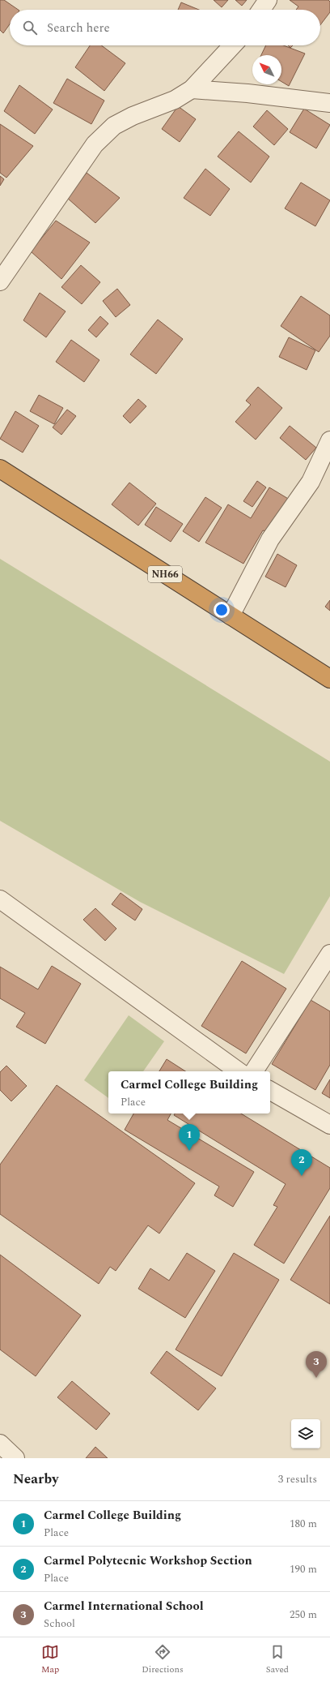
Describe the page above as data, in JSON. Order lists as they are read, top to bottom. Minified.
{"streets":{"highway":["NH66"]},"north":"top left","page":{"search":"Search here","popup":["Carmel College Building","Place"],"pins":["1","2","3"],"heading":["Nearby","3 results"],"list":[{"mark":"1","name":"Carmel College Building","note":"Place","value":"180 m"},{"mark":"2","name":"Carmel Polytecnic Workshop Section","note":"Place","value":"190 m"},{"mark":"3","name":"Carmel International School","note":"School","value":"250 m"}],"nav":["Map","Directions","Saved"]}}
